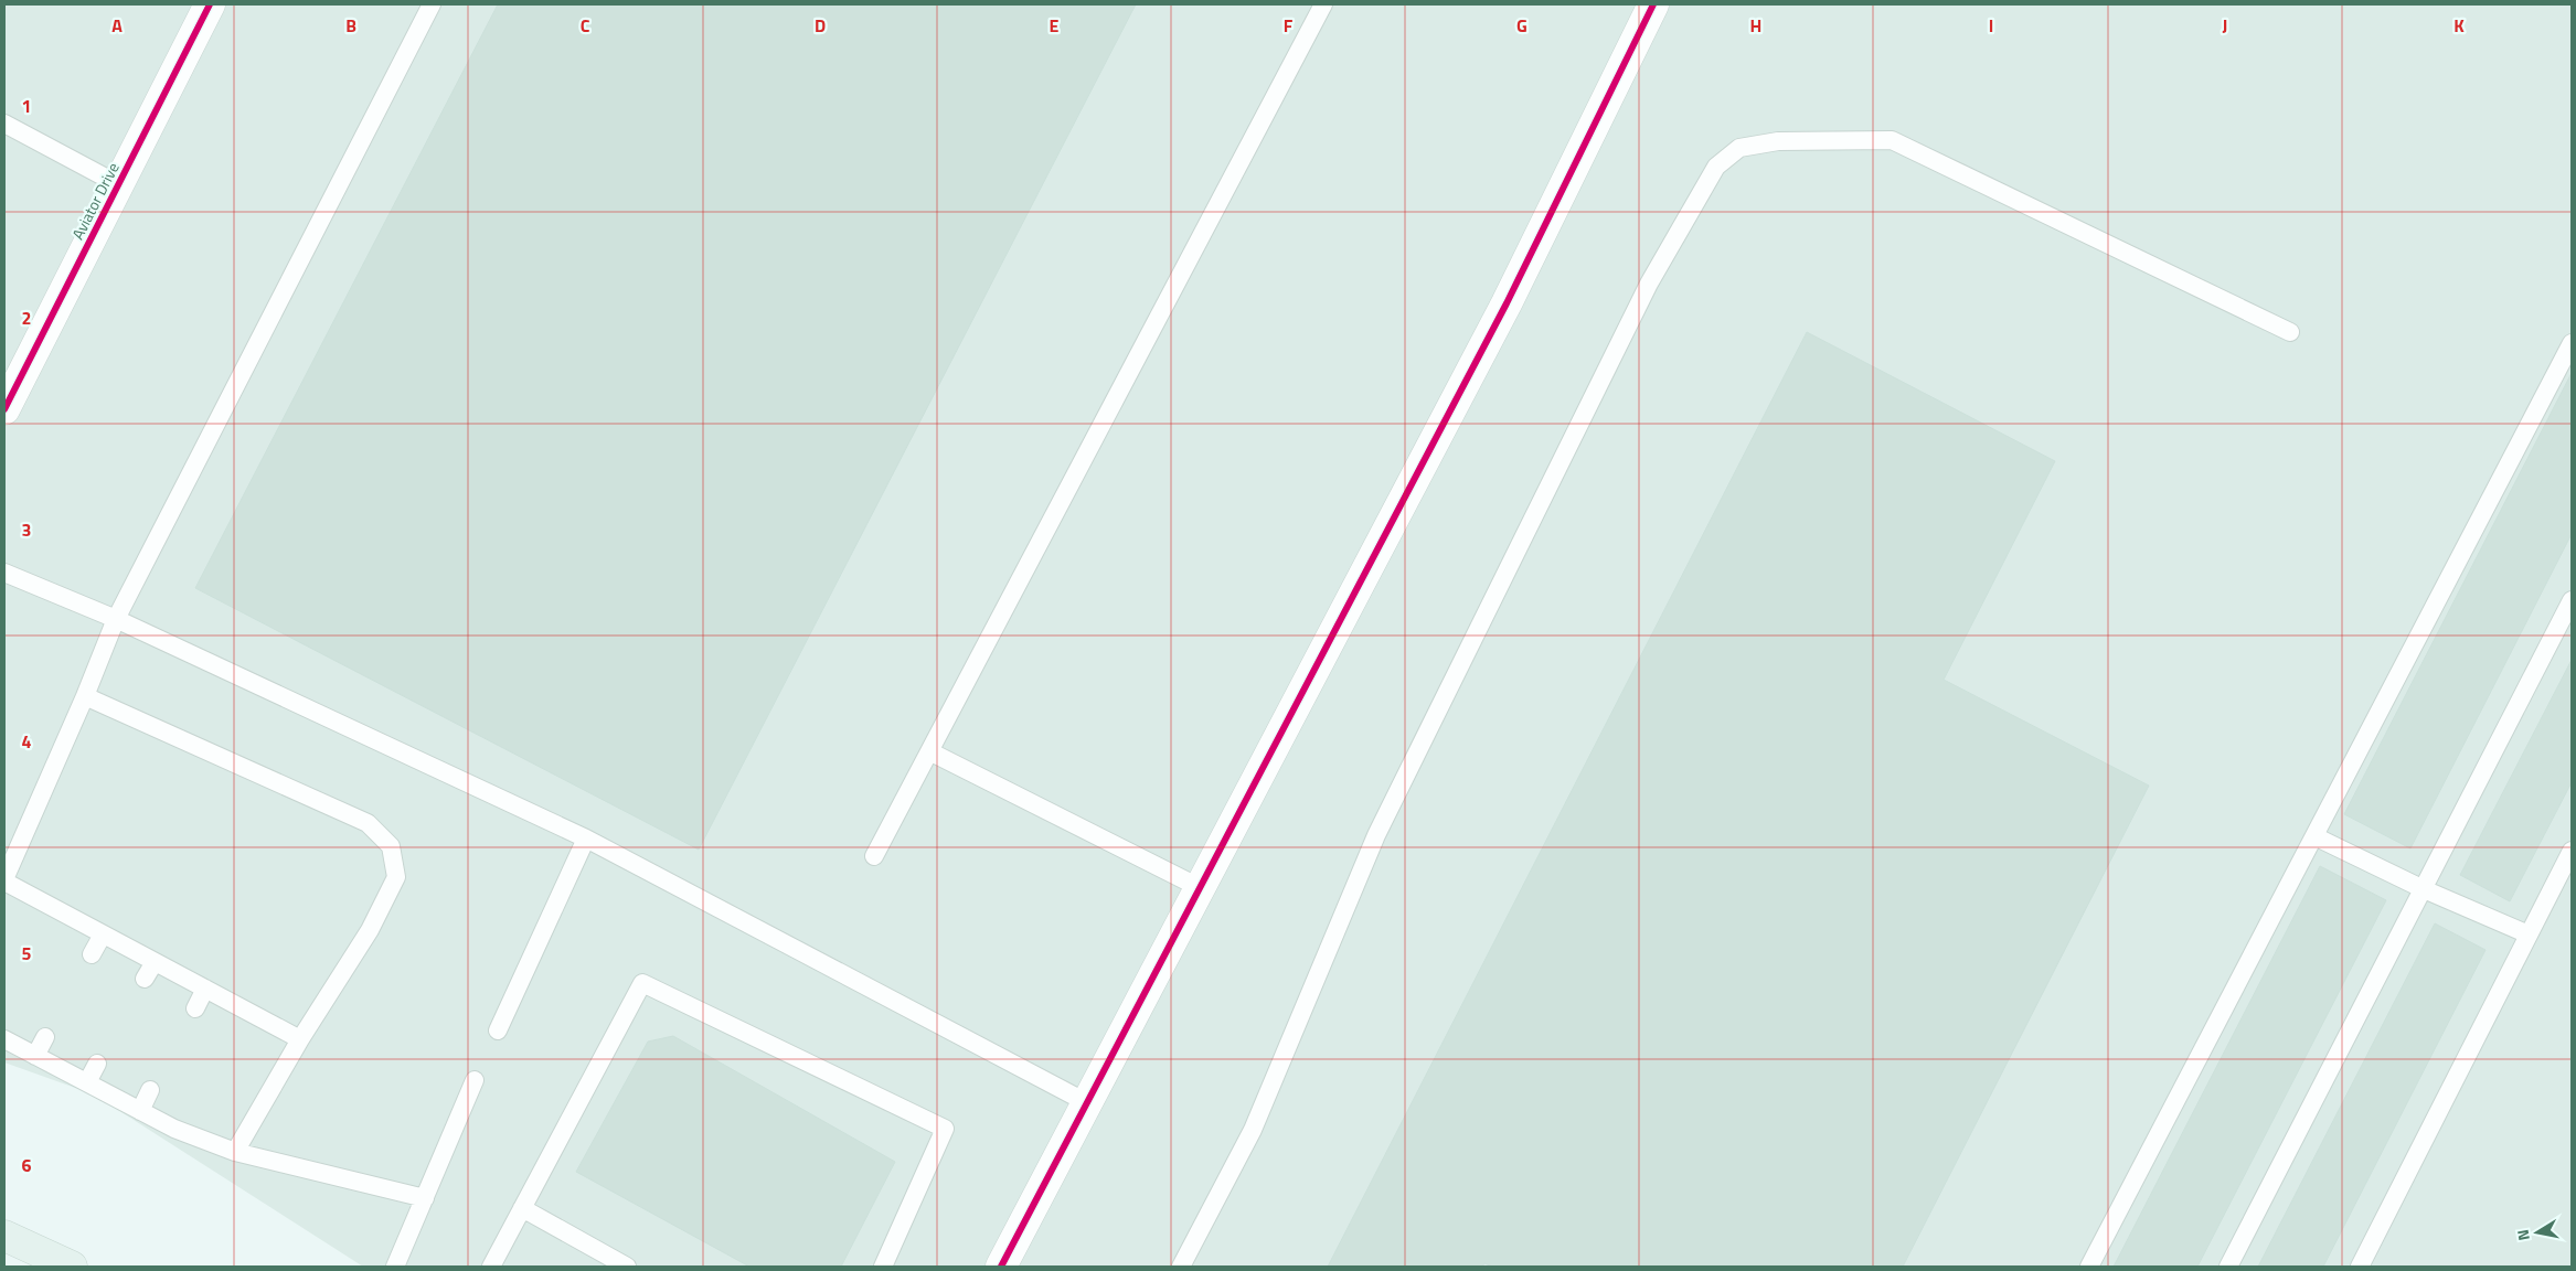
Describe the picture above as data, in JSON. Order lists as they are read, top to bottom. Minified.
{"streets":{"street":["Aviator Drive"]},"north":"left","grid":{"columns":["A","B","C","D","E","F","G","H","I","J","K"],"rows":["1","2","3","4","5","6"]}}
